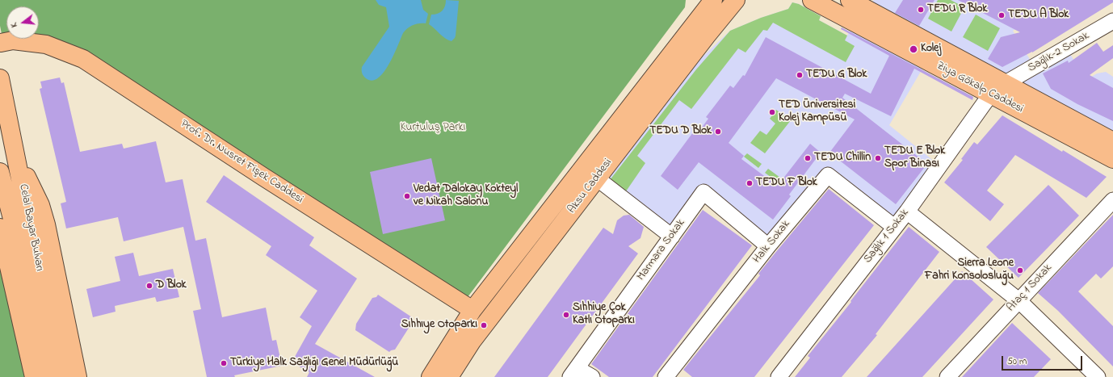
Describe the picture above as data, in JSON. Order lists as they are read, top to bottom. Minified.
{"streets":{"main road":["Ziya Gökalp Caddesi","Prof. Dr. Nusret Fişek Caddesi","Aksu Caddesi","Celal Bayar Bulvarı"],"street":["Sağlık-2 Sokak","Sağlık 1 Sokak","Halk Sokak","Marmara Sokak","Ataç 1 Sokak"]},"crossings":[["Sağlık-2 Sokak","Ziya Gökalp Caddesi"],["Sağlık-2 Sokak","Sağlık 1 Sokak"],["Ziya Gökalp Caddesi","Sağlık 1 Sokak"],["Prof. Dr. Nusret Fişek Caddesi","Aksu Caddesi"],["Sağlık 1 Sokak","Halk Sokak"],["Halk Sokak","Marmara Sokak"]],"parks":["Kurtuluş Parkı"],"places":["TEDU R Blok","TEDU A Blok","Kolej","TEDU G Blok","TED Üniversitesi Kolej Kampüsü","TEDU D Blok","TEDU Chillin","TEDU E Blok Spor Binası","TEDU F Blok","Vedat Dalokay Kokteyl ve Nikah Salonu","Sierra Leone Fahri Konsolosluğu","D Blok","Sıhhiye Çok Katlı Otoparkı","Sıhhıye Otoparkı","Türkiye Halk Sağlığı Genel Müdürlüğü"],"scale_bar":"50 m","north":"left"}
